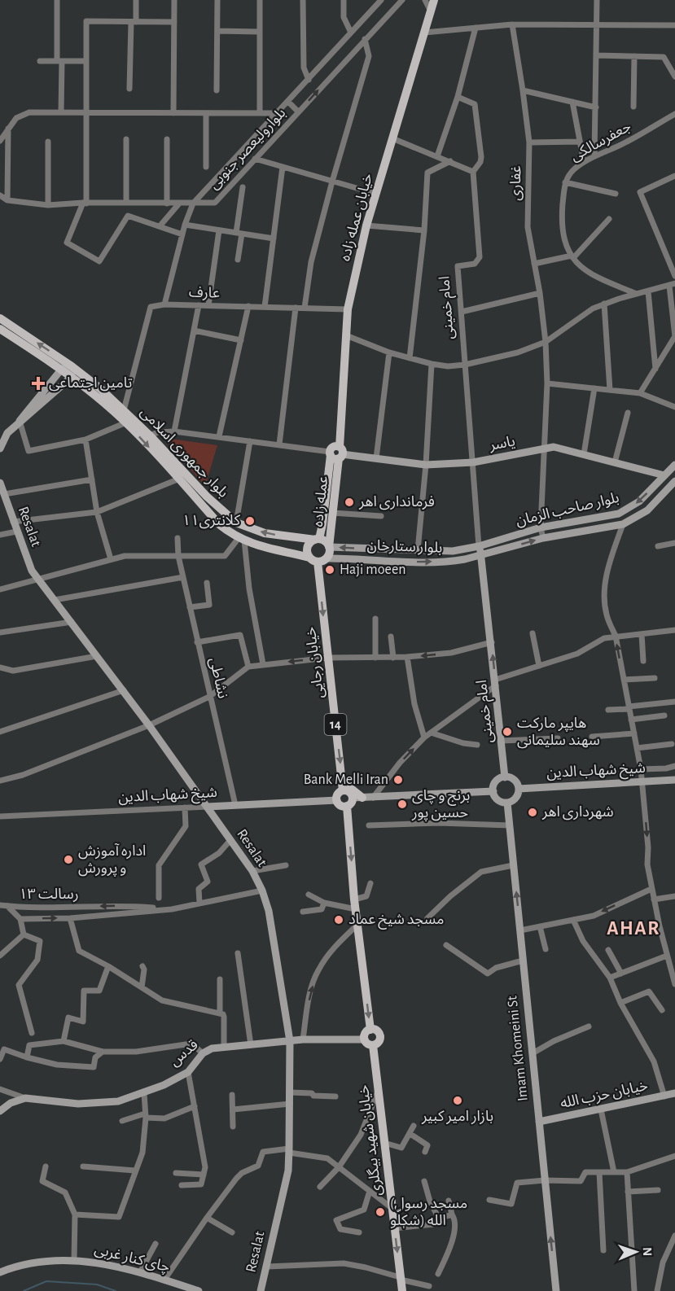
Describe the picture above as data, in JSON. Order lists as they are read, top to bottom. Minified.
{"streets":{"main road":["خیابان عمله زاده","امام خمینی","یاسر","بلوار جمهوری اسلامی","عمله زاده","بلوار صاحب الزمان","Resalat","بلوار ستارخان","خیابان رجایی","14","شیخ شهاب الدین","Imam Khomeini St","قدس","خیابان حزب الله","خیابان شهید بیگلری","چای کنار غربی"],"street":["جعفرسالکی","بلوارولیعصر جنوبی","غفاری","عارف","نشاطی","رسالت ۱۳"]},"crossings":[["بلوارولیعصر جنوبی","عارف"],["غفاری","یاسر"],["غفاری","بلوار صاحب الزمان"],["خیابان عمله زاده","عارف"],["خیابان عمله زاده","یاسر"],["خیابان عمله زاده","عمله زاده"],["امام خمینی","یاسر"],["امام خمینی","بلوار صاحب الزمان"],["امام خمینی","بلوار ستارخان"],["امام خمینی","شیخ شهاب الدین"],["امام خمینی","Imam Khomeini St"],["یاسر","عمله زاده"],["یاسر","بلوار صاحب الزمان"],["بلوار جمهوری اسلامی","عمله زاده"],["بلوار جمهوری اسلامی","بلوار ستارخان"],["بلوار جمهوری اسلامی","خیابان رجایی"],["عمله زاده","بلوار ستارخان"],["عمله زاده","خیابان رجایی"],["بلوار صاحب الزمان","بلوار ستارخان"],["Resalat","شیخ شهاب الدین"],["Resalat","رسالت ۱۳"],["Resalat","قدس"],["بلوار ستارخان","خیابان رجایی"],["خیابان رجایی","شیخ شهاب الدین"],["نشاطی","شیخ شهاب الدین"],["شیخ شهاب الدین","Imam Khomeini St"],["Imam Khomeini St","خیابان حزب الله"],["قدس","خیابان شهید بیگلری"]],"one_way":["خیابان رجایی","Imam Khomeini St"],"districts":["AHAR"],"places":{"health":["تامین اجتماعی"],"other":["فرمانداری اهر","کلانتری۱۱","Haji moeen","هایپر مارکت سهند سلیمانی","Bank Melli Iran","برنج و چای حسین پور","شهرداری اهر","اداره آموزش و پرورش","مسجد شیخ عماد","بازار امیر کبیر","(مسجد رسول الله (شکٖلّو"]},"north":"right"}
